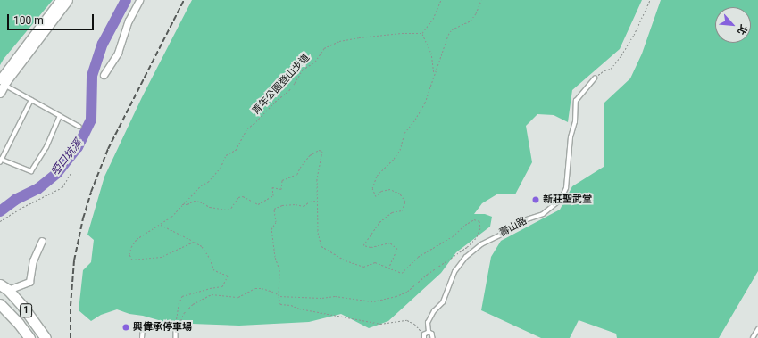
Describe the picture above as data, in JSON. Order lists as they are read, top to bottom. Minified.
{"streets":{"main road":["1"],"lane":["壽山路"],"path":["青年公園登山步道"]},"water":["啞口坑溪"],"places":["新莊聖武堂","興偉承停車場"],"scale_bar":"100 m","north":"bottom right"}
